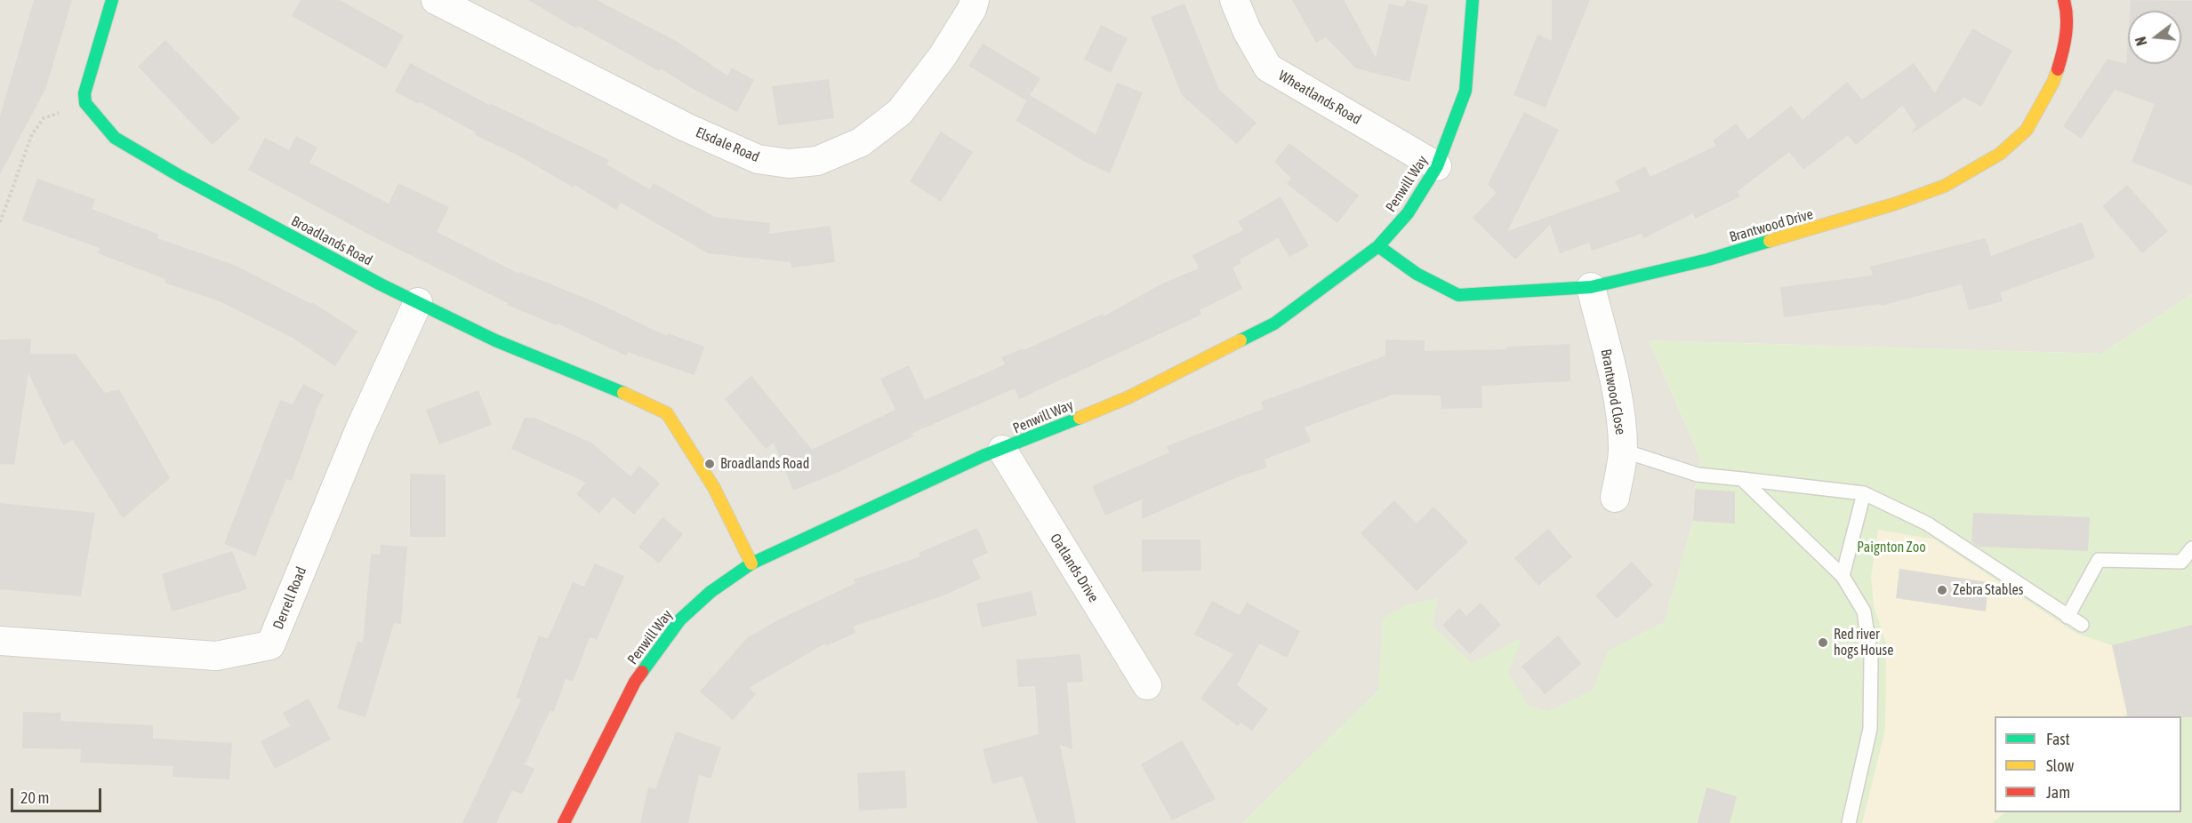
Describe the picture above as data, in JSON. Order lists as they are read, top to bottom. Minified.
{"streets":{"street":["Wheatlands Road","Elsdale Road","Penwill Way","Brantwood Drive","Broadlands Road","Brantwood Close","Oatlands Drive","Derrell Road"]},"crossings":[["Wheatlands Road","Penwill Way"],["Penwill Way","Brantwood Drive"],["Penwill Way","Broadlands Road"],["Penwill Way","Oatlands Drive"],["Brantwood Drive","Brantwood Close"],["Broadlands Road","Derrell Road"]],"parks":["Paignton Zoo"],"places":["Broadlands Road","Zebra Stables","Red river hogs House"],"legend":["Fast","Slow","Jam"],"scale_bar":"20 m","north":"left"}
